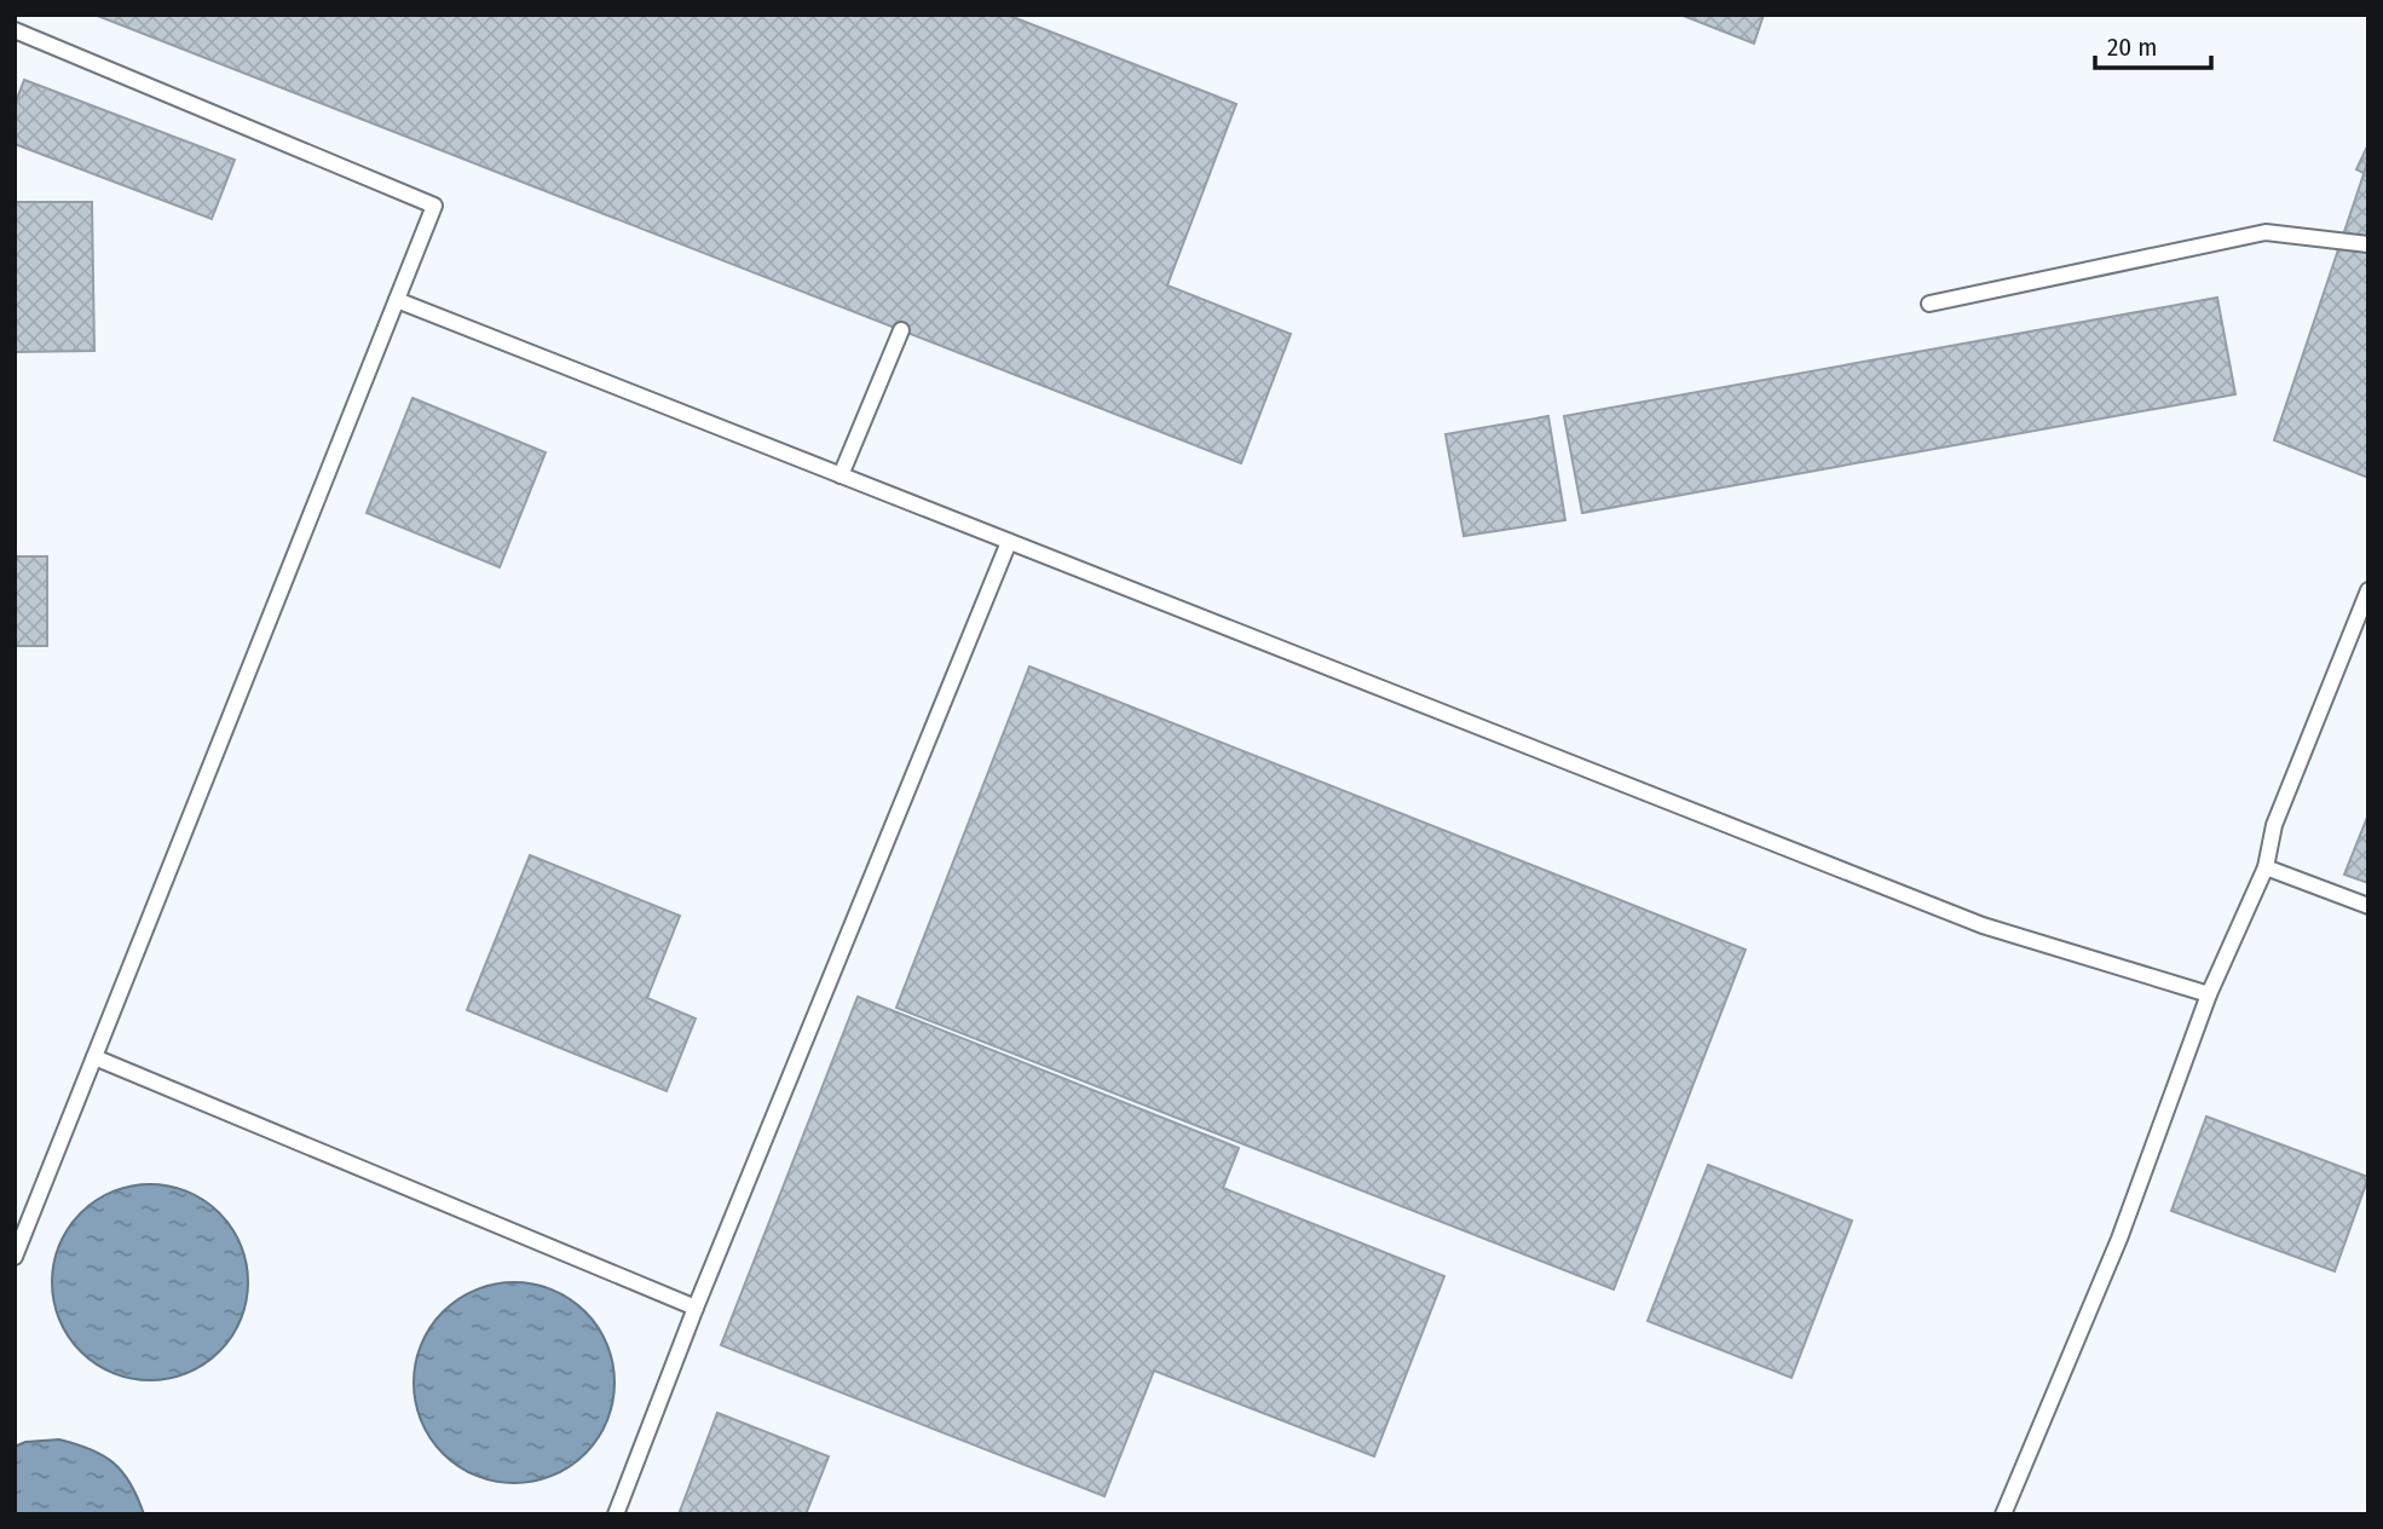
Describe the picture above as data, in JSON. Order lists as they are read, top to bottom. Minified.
{"scale_bar":"20 m"}
